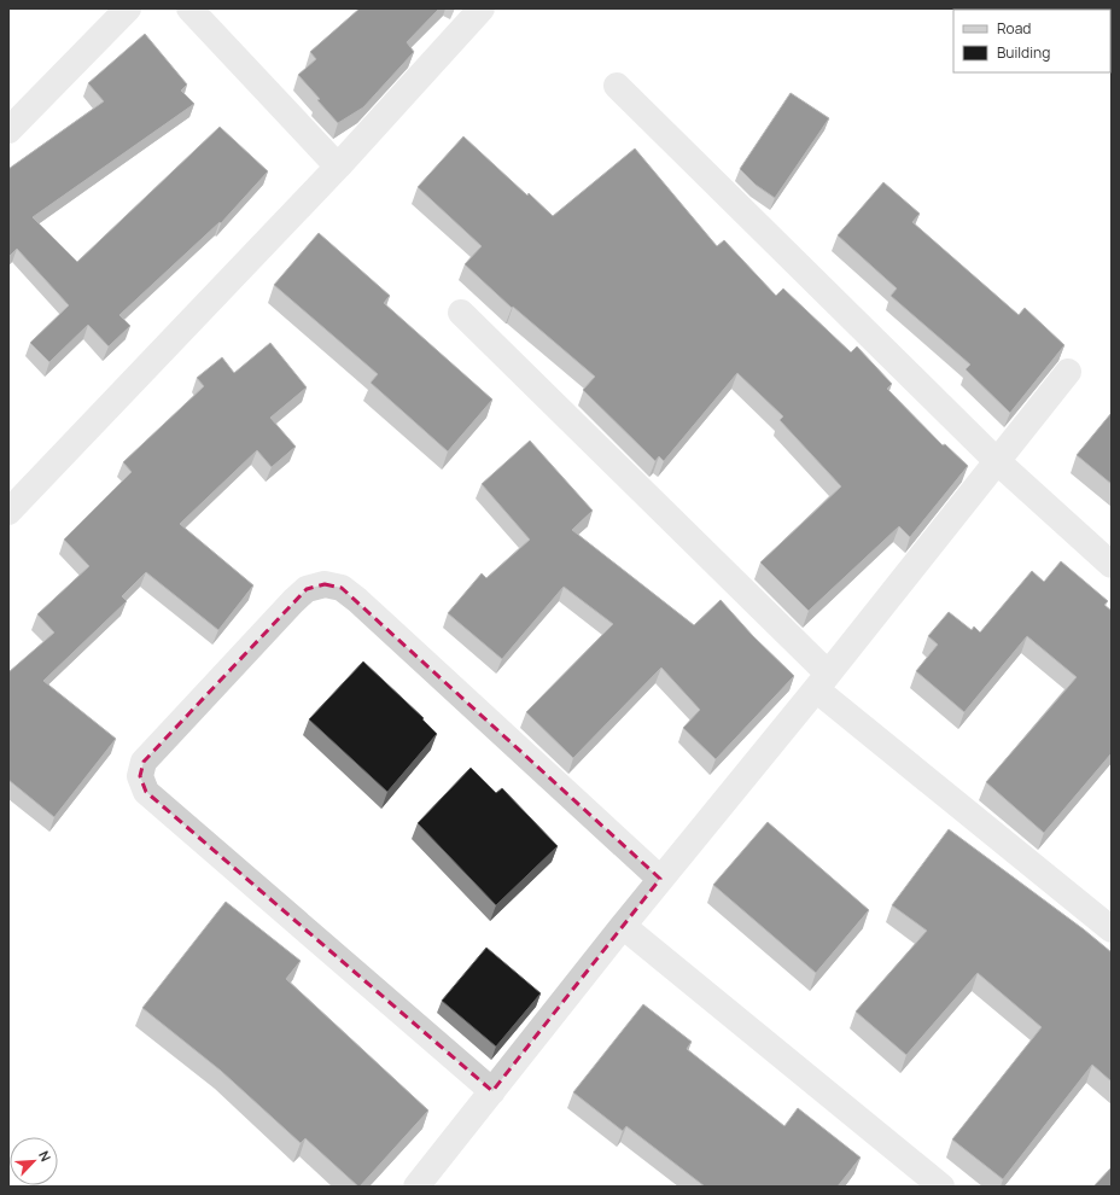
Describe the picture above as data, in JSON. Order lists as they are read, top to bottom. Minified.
{"legend":["Road","Building"],"north":"top right"}
